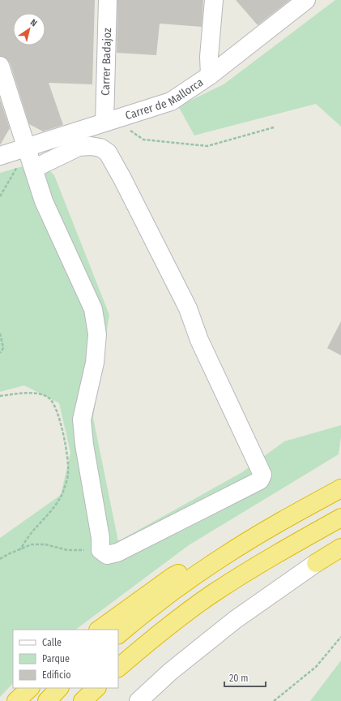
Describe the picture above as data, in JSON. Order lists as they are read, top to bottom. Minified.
{"streets":{"street":["Carrer Badajoz","Carrer de Mallorca"]},"crossings":[["Carrer Badajoz","Carrer de Mallorca"]],"legend":["Calle","Parque","Edificio"],"scale_bar":"20 m","north":"top right"}
